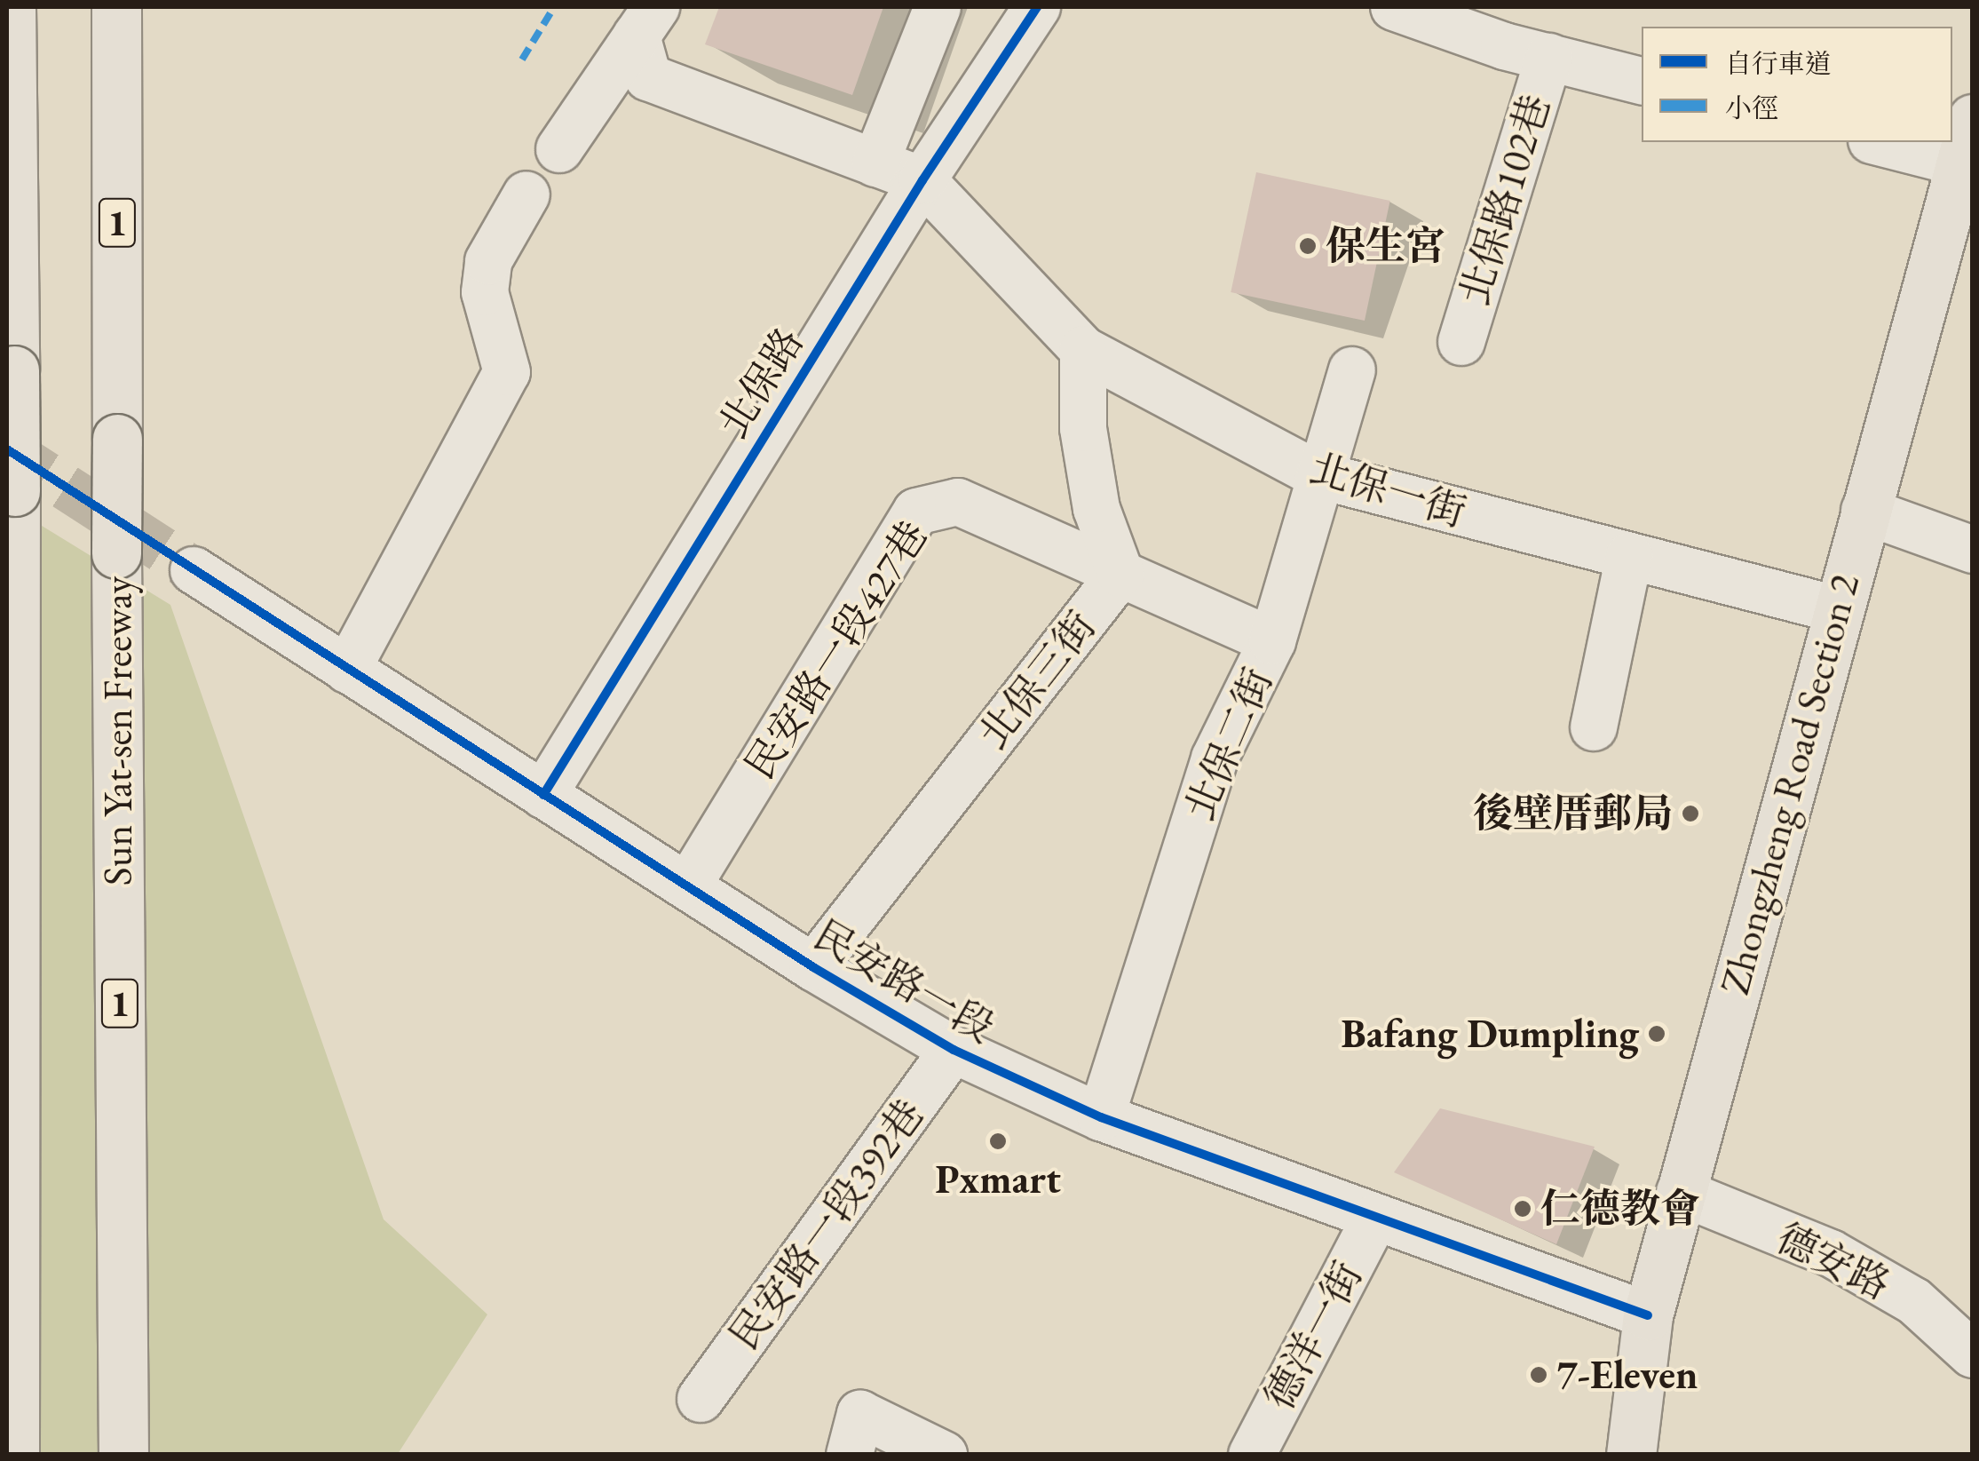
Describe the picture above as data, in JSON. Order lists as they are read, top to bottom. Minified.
{"streets":{"main road":["1","Sun Yat-sen Freeway","Zhongzheng Road Section 2"],"street":["北保路102巷","北保路","北保一街","民安路一段427巷","北保三街","北保二街","民安路一段","民安路一段392巷","德安路","德洋一街"]},"crossings":[["北保路","北保一街"],["北保路","民安路一段"],["北保一街","北保三街"],["北保一街","北保二街"],["北保一街","Zhongzheng Road Section 2"],["民安路一段427巷","北保三街"],["民安路一段427巷","北保二街"],["民安路一段427巷","民安路一段"],["北保三街","民安路一段"],["北保二街","民安路一段"],["Zhongzheng Road Section 2","民安路一段"],["Zhongzheng Road Section 2","德安路"],["民安路一段","民安路一段392巷"],["民安路一段","德洋一街"]],"places":["保生宮","後壁厝郵局","Bafang Dumpling","Pxmart","仁德教會","7-Eleven"],"legend":["自行車道","小徑"]}
